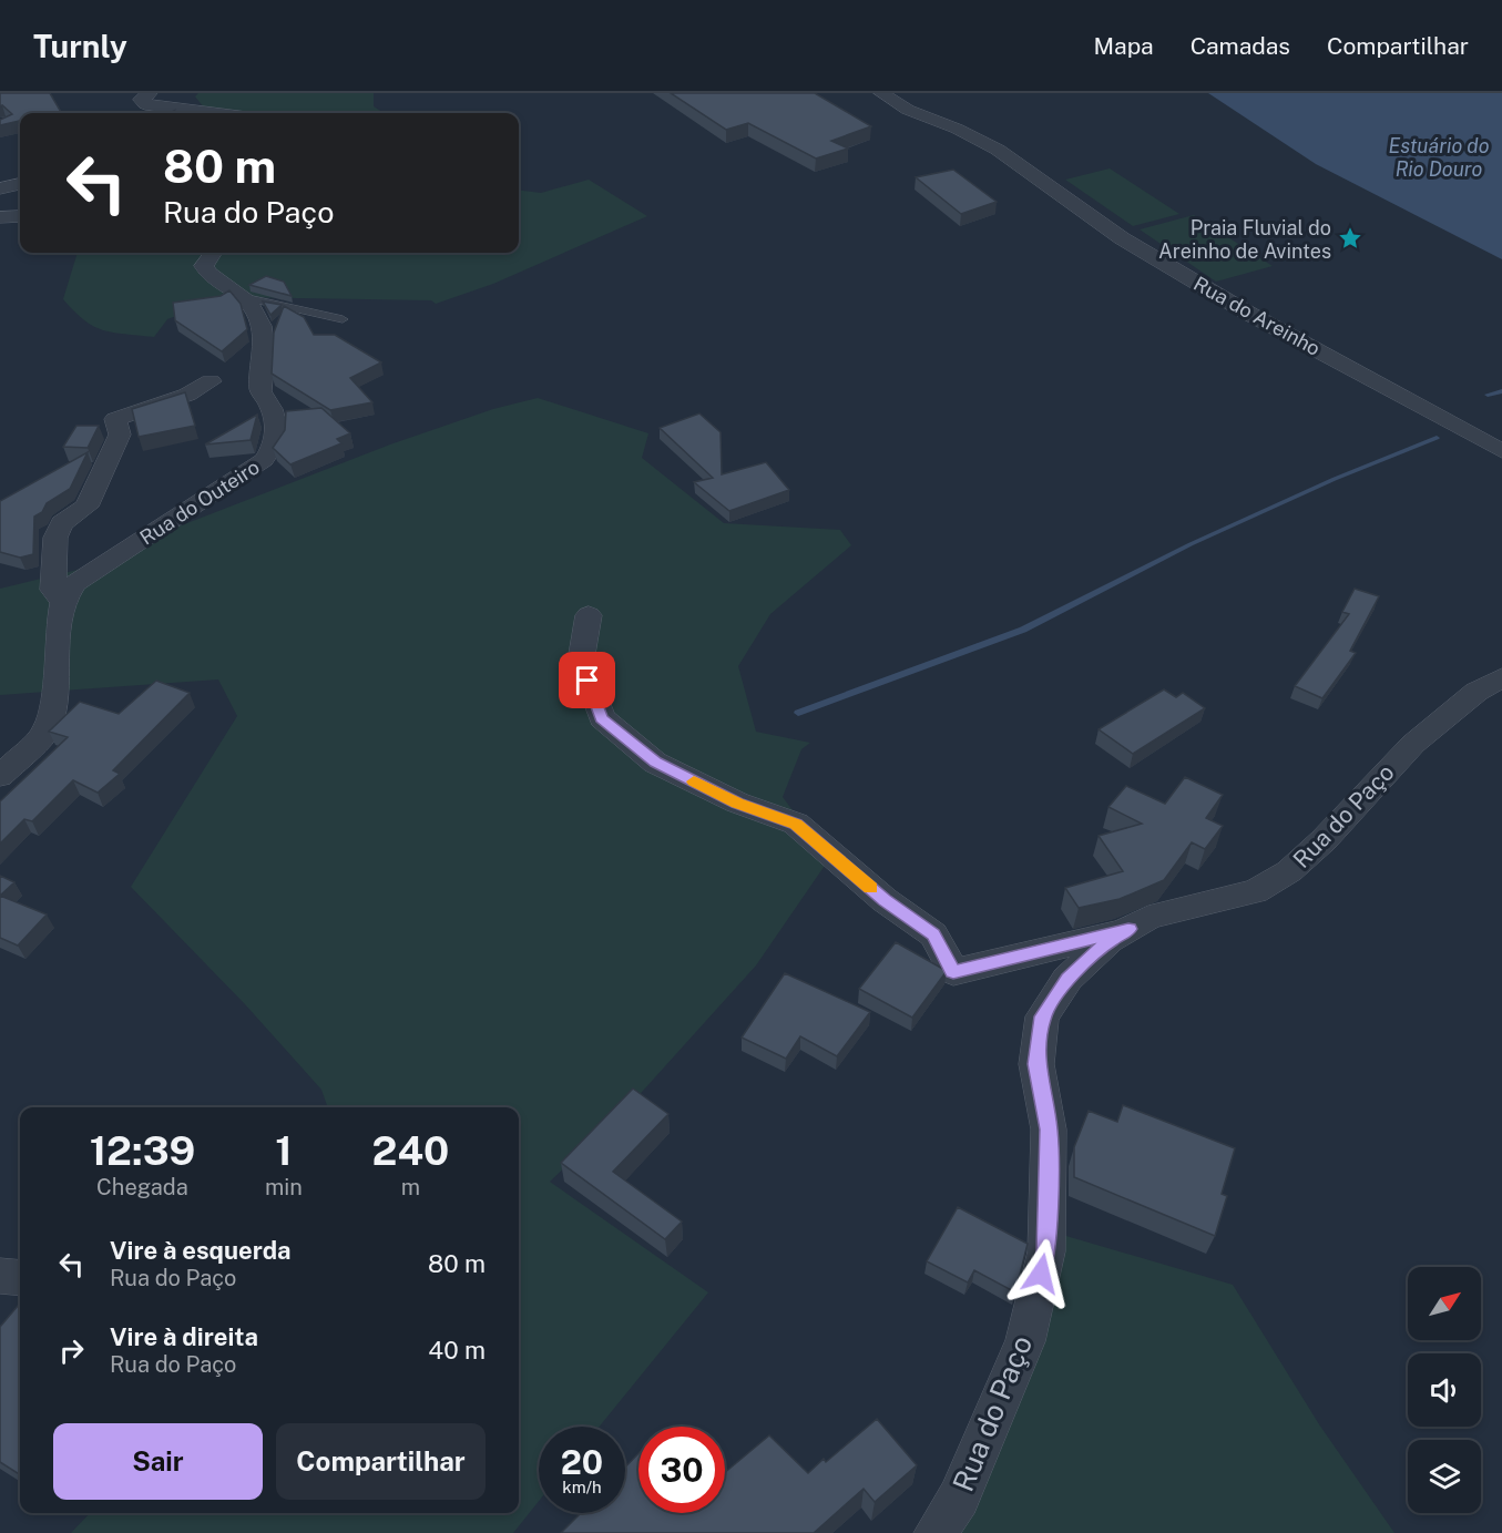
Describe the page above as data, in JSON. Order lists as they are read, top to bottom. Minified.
{"streets":{"street":["Rua do Areinho","Rua do Outeiro","Rua do Paço"]},"water":["Estuário do Rio Douro"],"places":{"place":["Praia Fluvial do Areinho de Avintes"]},"north":"top right","page":{"header":"Turnly","nav":["Mapa","Camadas","Compartilhar"],"turn":["80 m","Rua do Paço"],"eta":["12:39","Chegada","1","min","240","m"],"list":[{"name":"Vire à esquerda","note":"Rua do Paço","value":"80 m"},{"name":"Vire à direita","note":"Rua do Paço","value":"40 m"}],"buttons":["Sair","Compartilhar"],"speed":"20 km/h","limit":"30"}}
